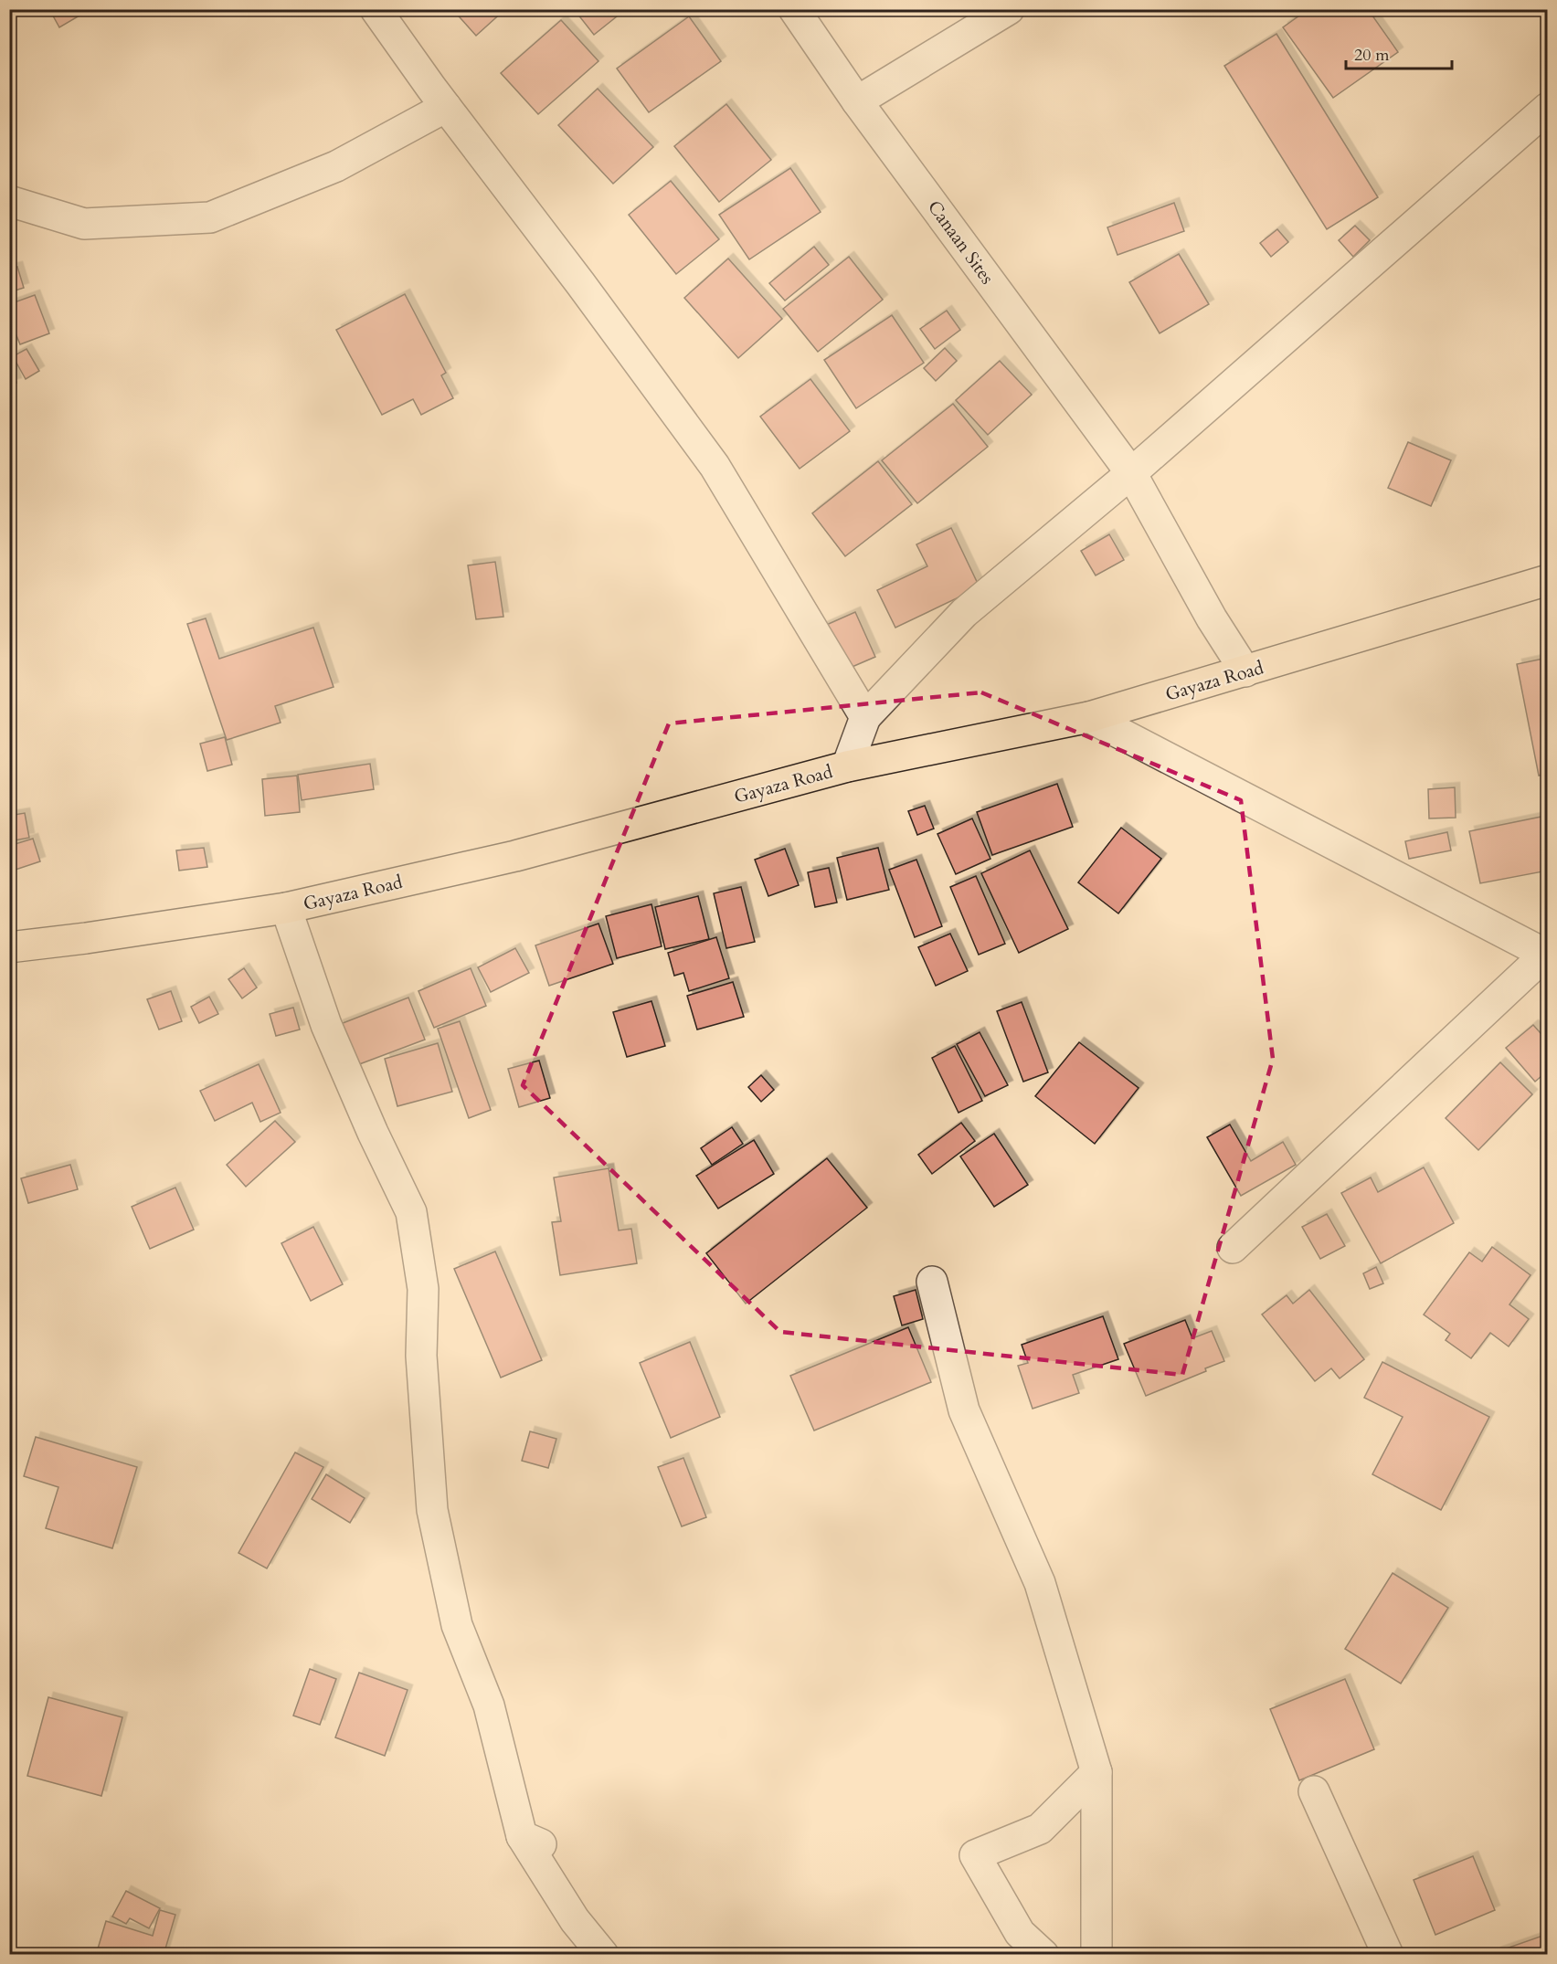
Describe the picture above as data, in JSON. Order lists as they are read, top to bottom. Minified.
{"streets":{"main road":["Gayaza Road"],"street":["Canaan Sites"]},"crossings":[["Canaan Sites","Gayaza Road"]],"scale_bar":"20 m"}
